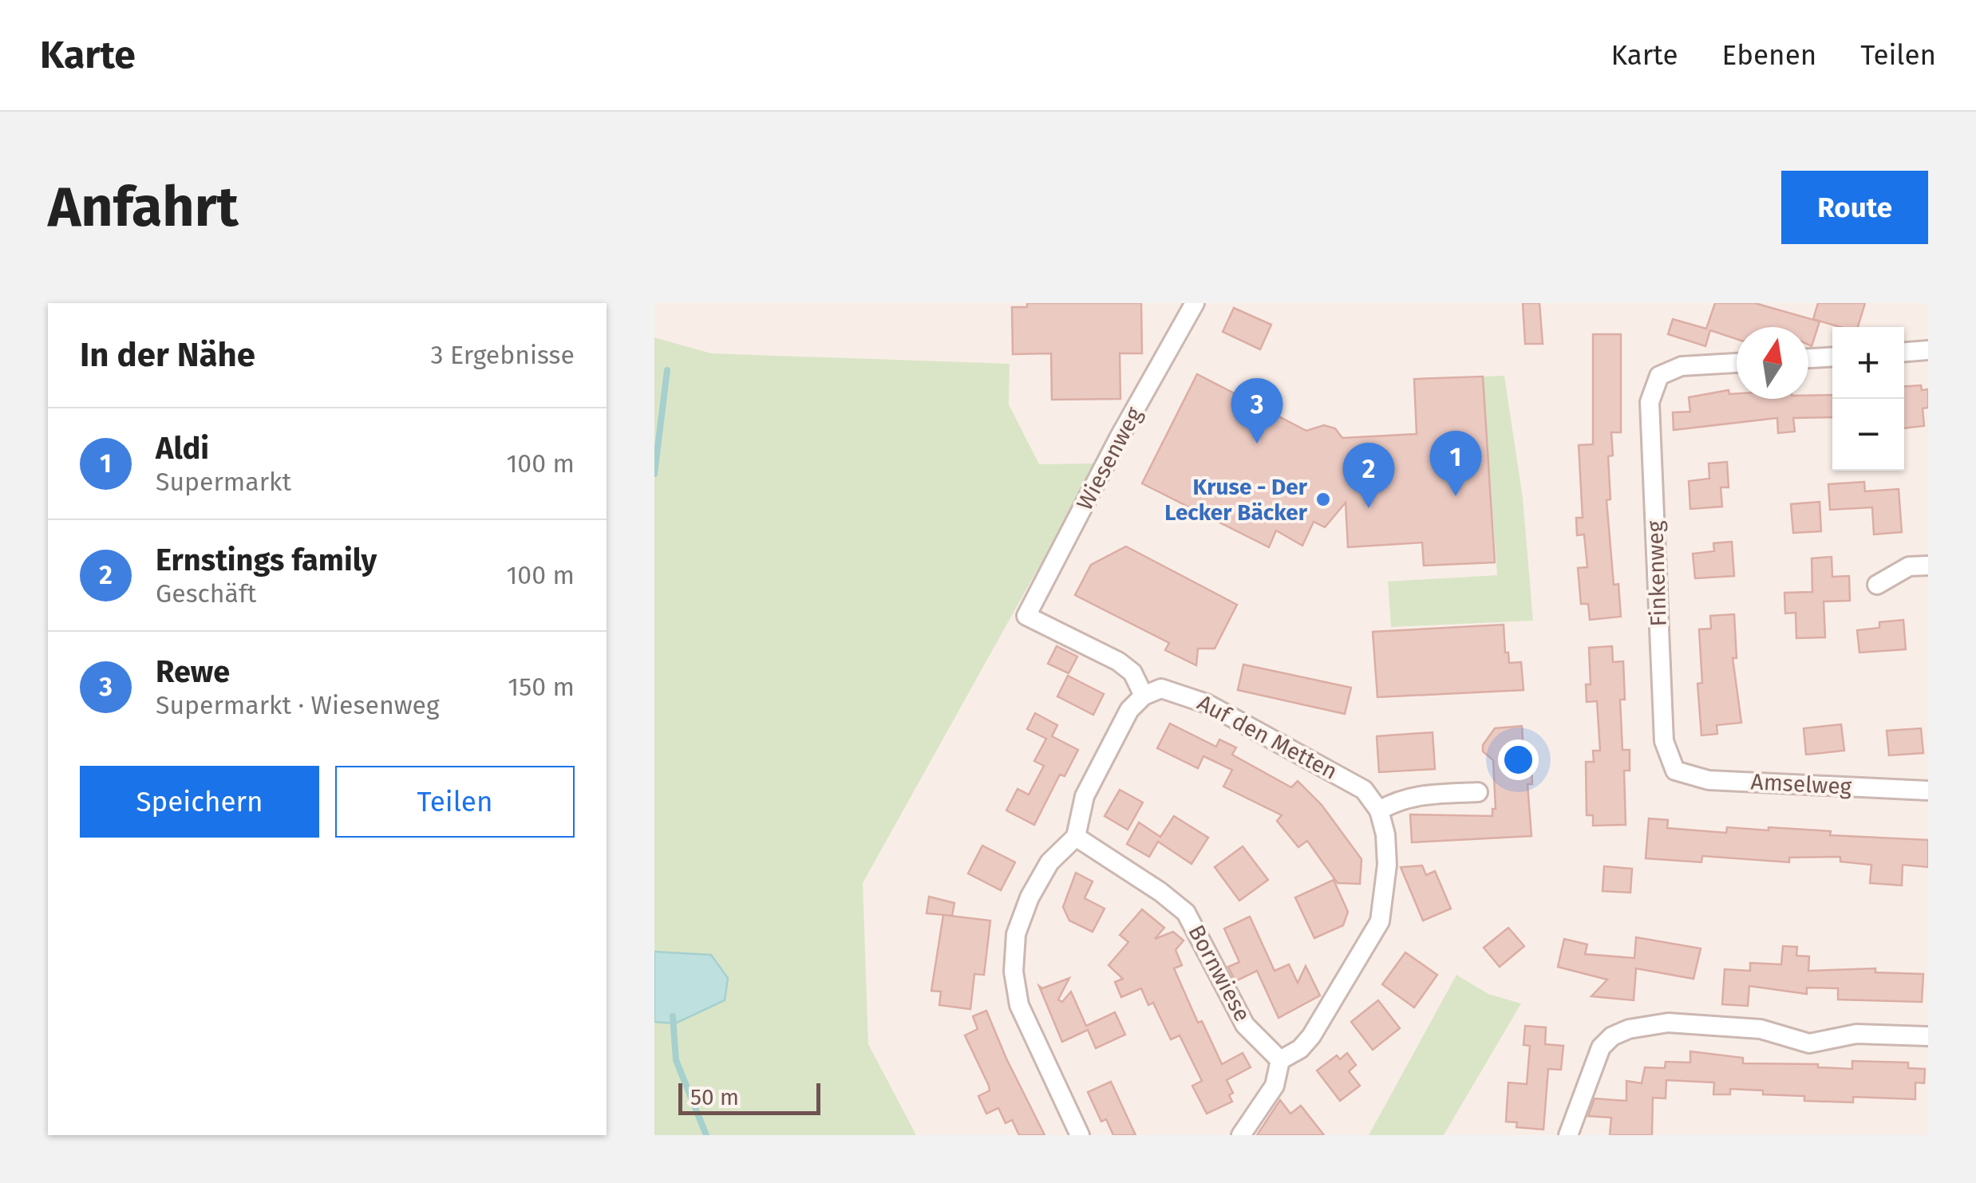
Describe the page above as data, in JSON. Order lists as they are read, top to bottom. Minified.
{"streets":{"street":["Wiesenweg","Finkenweg","Auf den Metten","Amselweg","Bornwiese"]},"crossings":[["Wiesenweg","Auf den Metten"],["Finkenweg","Amselweg"]],"places":["Kruse - Der Lecker Bäcker"],"scale_bar":"50 m","north":"top","page":{"header":"Karte","nav":["Karte","Ebenen","Teilen"],"buttons":["Route",["Speichern","Teilen"]],"title":"Anfahrt","heading":["In der Nähe","3 Ergebnisse"],"map_buttons":["+","−"],"pins":["3","1","2"],"list":[{"mark":"1","name":"Aldi","note":"Supermarkt","value":"100 m"},{"mark":"2","name":"Ernstings family","note":"Geschäft","value":"100 m"},{"mark":"3","name":"Rewe","note":"Supermarkt · Wiesenweg","value":"150 m"}],"scale":"50 m"}}
